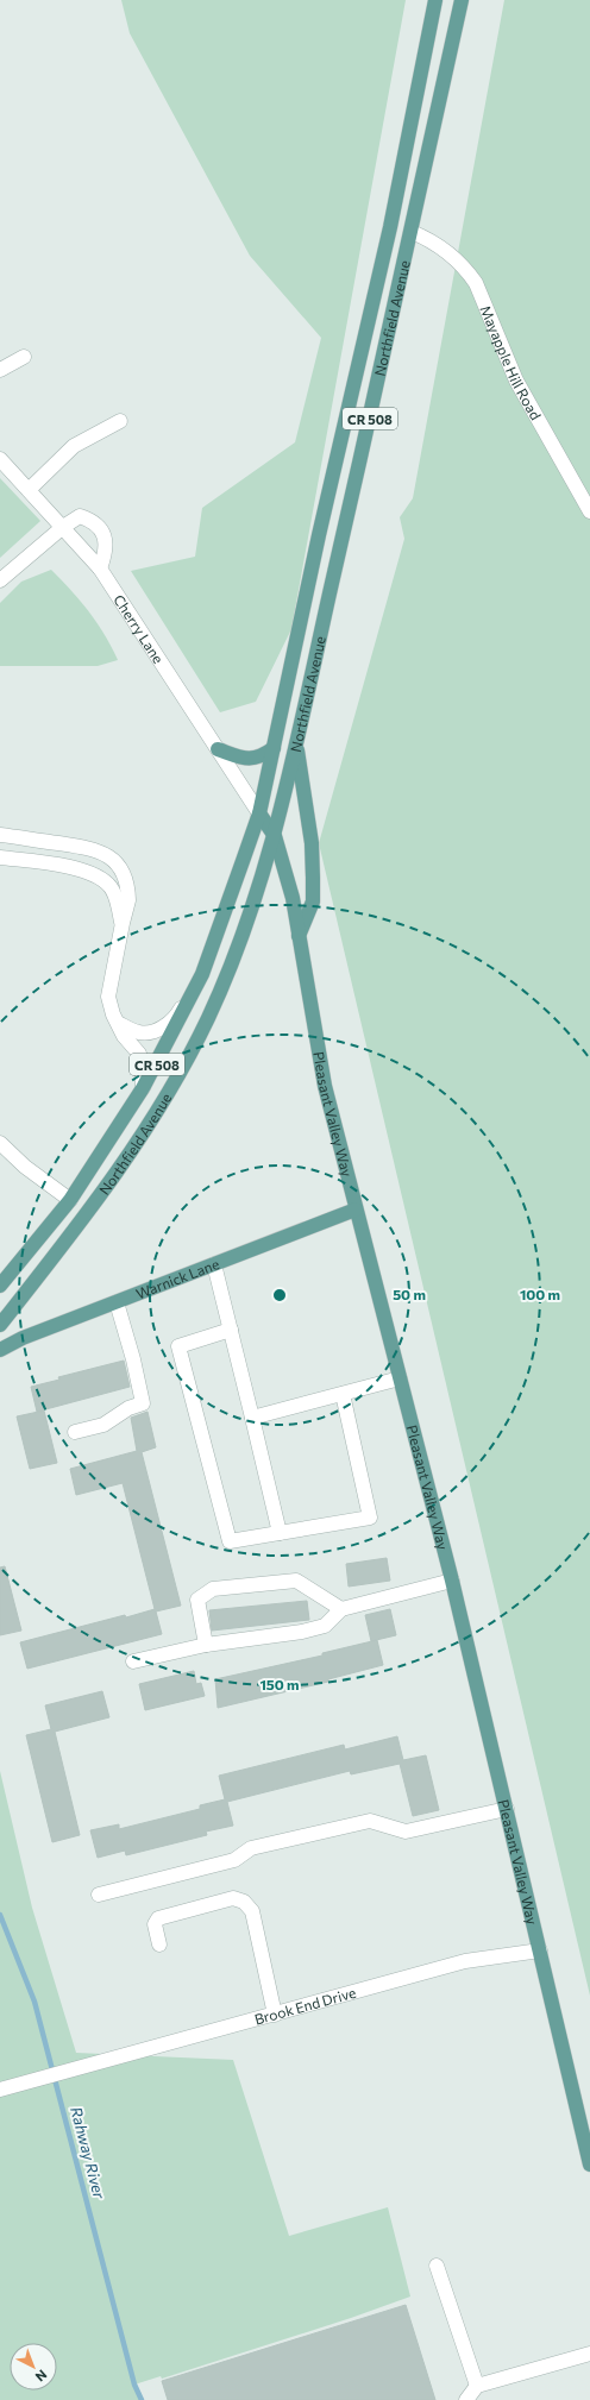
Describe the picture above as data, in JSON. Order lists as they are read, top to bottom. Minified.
{"streets":{"main road":["Northfield Avenue","CR 508","Pleasant Valley Way","Warnick Lane"],"street":["Mayapple Hill Road","Cherry Lane","Brook End Drive"]},"crossings":[["Northfield Avenue","Mayapple Hill Road"],["Northfield Avenue","Cherry Lane"],["Northfield Avenue","Pleasant Valley Way"],["Cherry Lane","Pleasant Valley Way"],["Pleasant Valley Way","Warnick Lane"],["Pleasant Valley Way","Brook End Drive"]],"water":["Rahway River"],"north":"bottom right","rings":["50 m","100 m","150 m"]}
